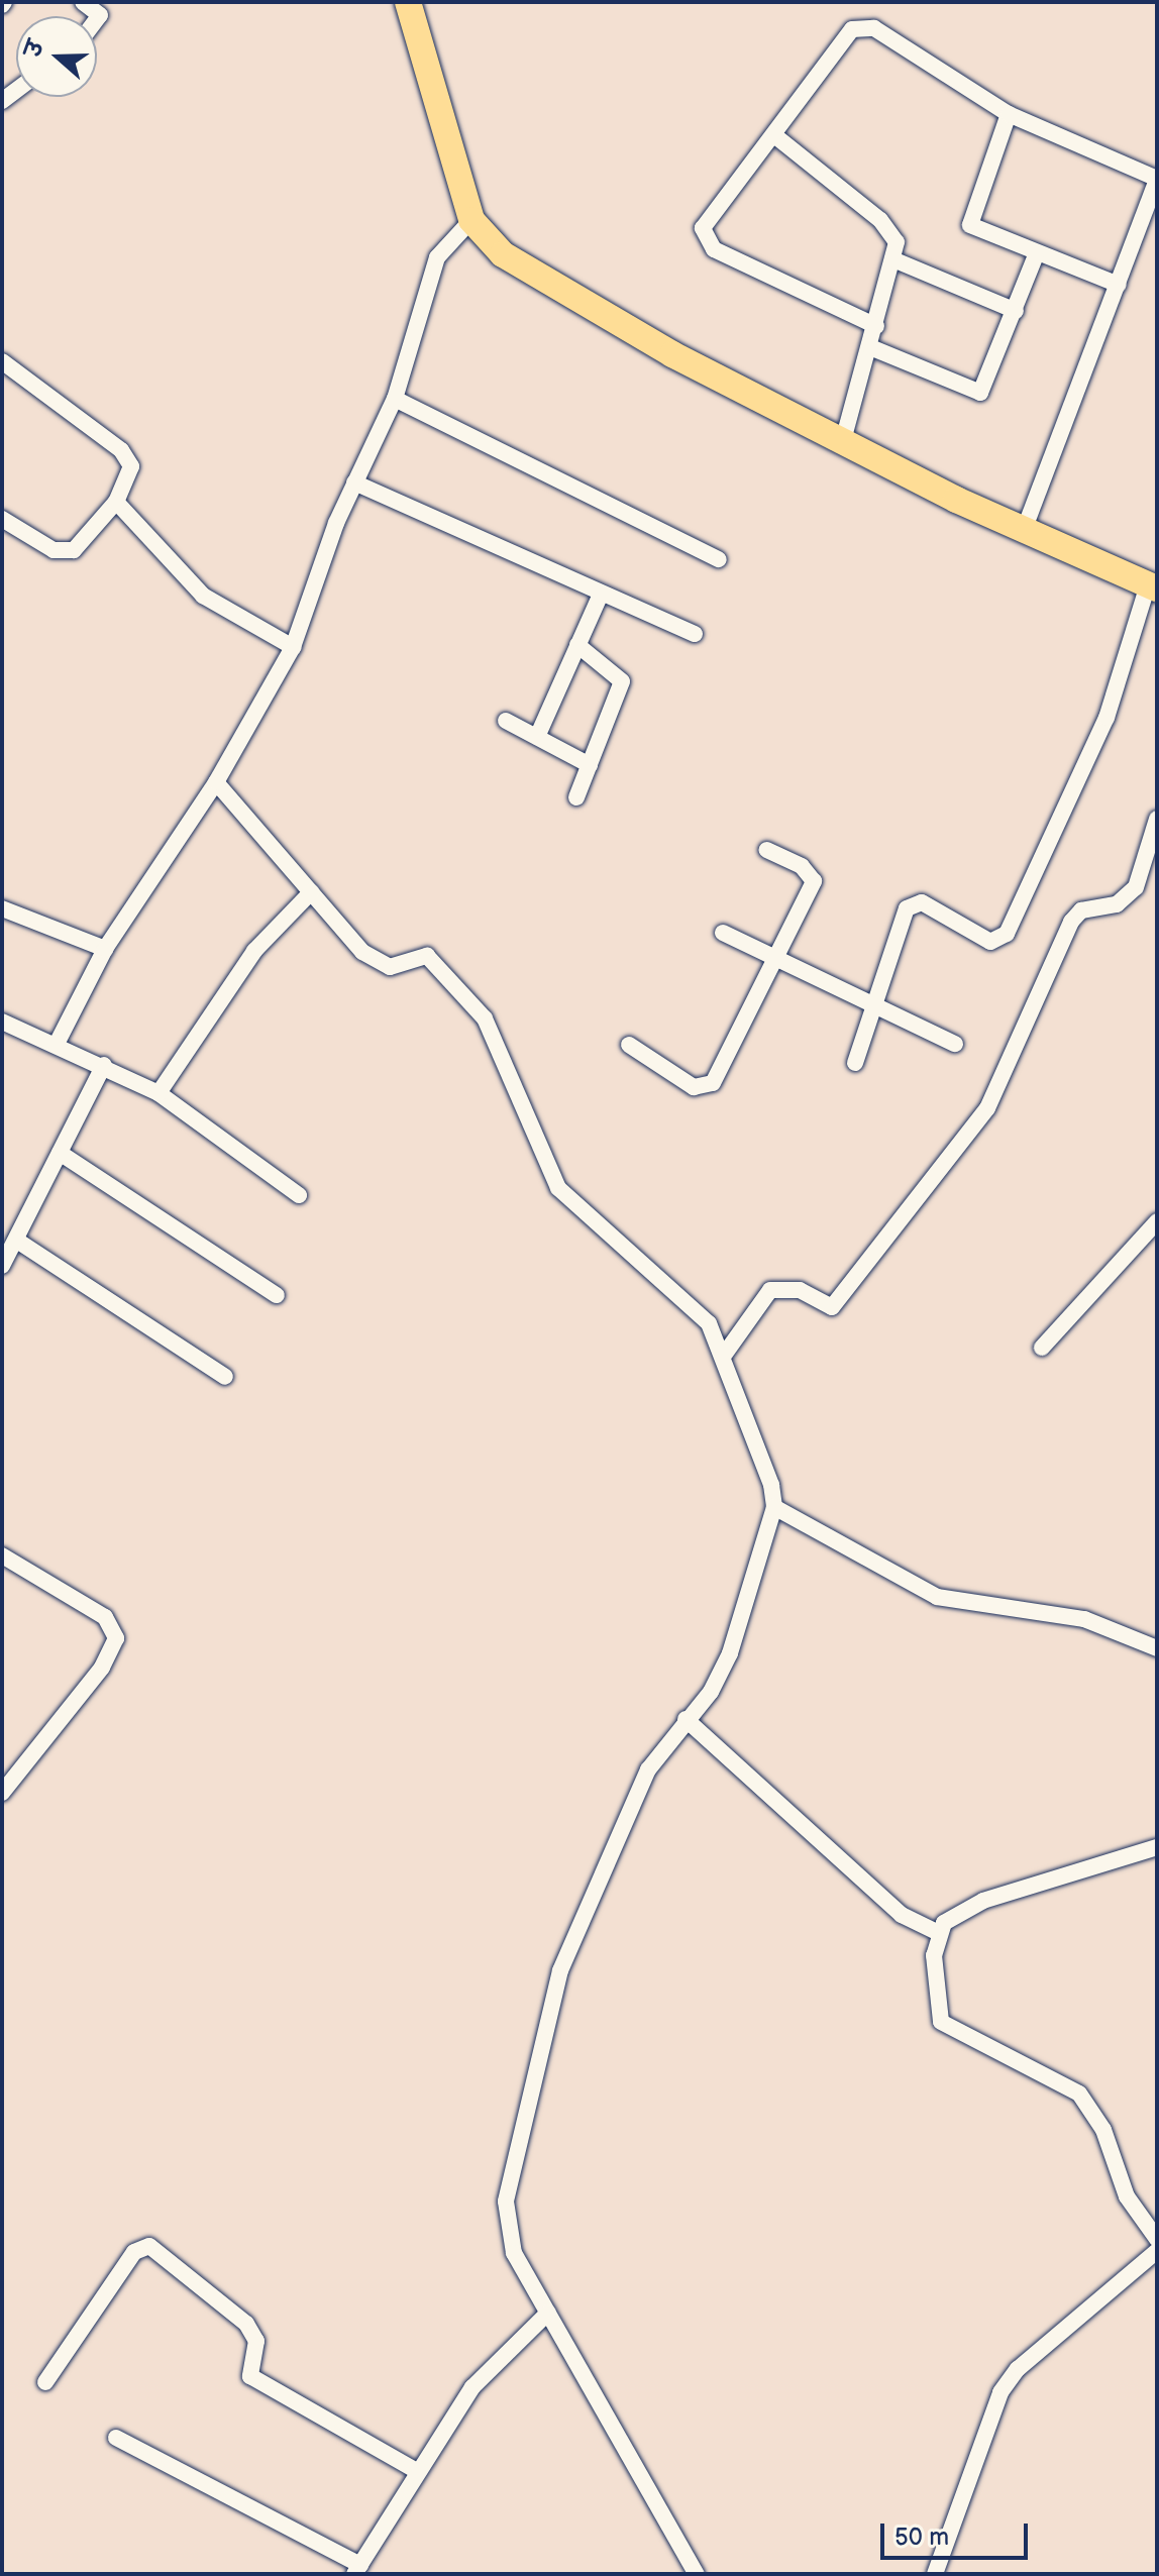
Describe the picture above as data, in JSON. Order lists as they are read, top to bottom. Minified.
{"scale_bar":"50 m","north":"left"}
